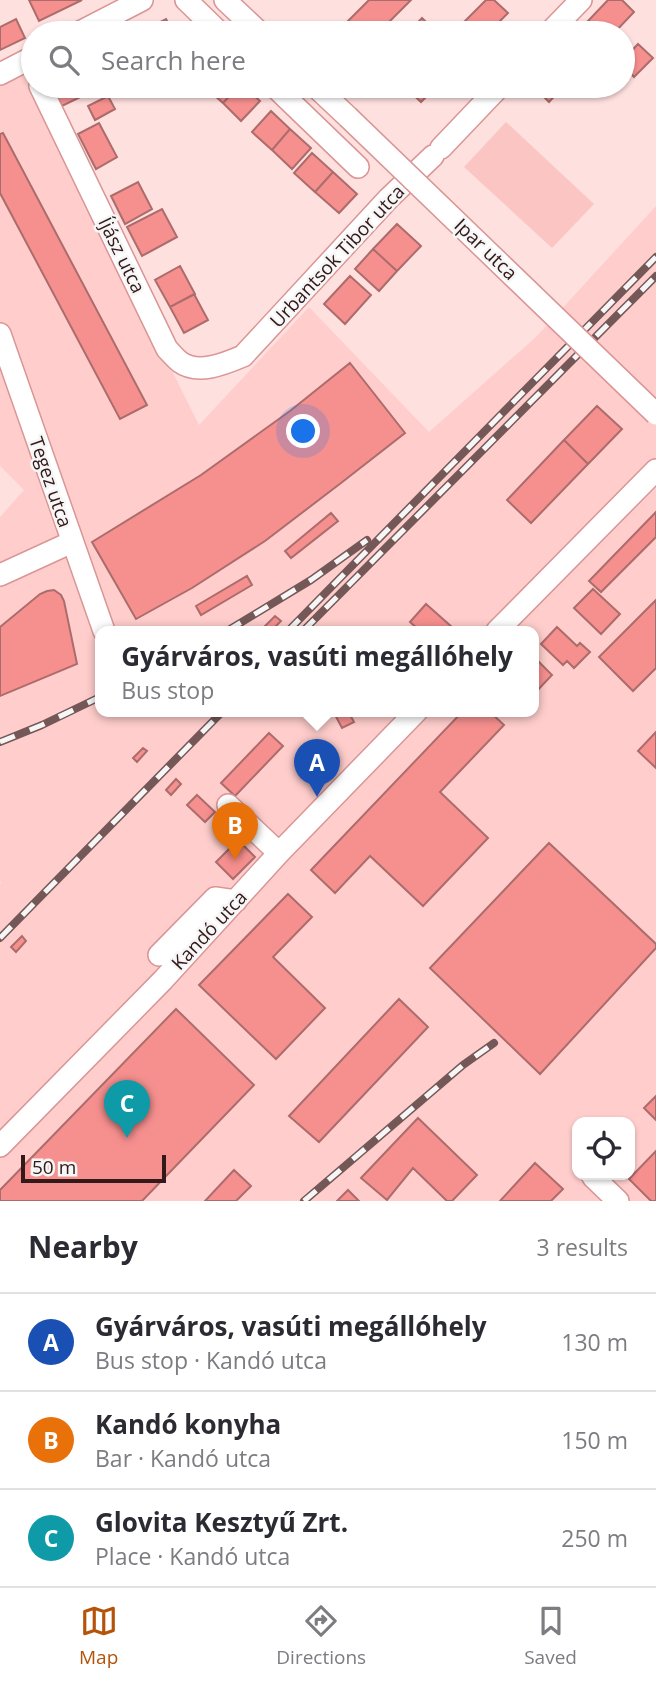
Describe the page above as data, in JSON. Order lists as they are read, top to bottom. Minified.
{"streets":{"street":["Ipar utca","Íjász utca","Urbantsok Tibor utca","Tegez utca","Kandó utca"]},"crossings":[["Íjász utca","Urbantsok Tibor utca"]],"scale_bar":"50 m","page":{"search":"Search here","popup":["Gyárváros, vasúti megállóhely","Bus stop"],"pins":["A","B","C"],"scale":"50 m","heading":["Nearby","3 results"],"list":[{"mark":"A","name":"Gyárváros, vasúti megállóhely","note":"Bus stop · Kandó utca","value":"130 m"},{"mark":"B","name":"Kandó konyha","note":"Bar · Kandó utca","value":"150 m"},{"mark":"C","name":"Glovita Kesztyű Zrt.","note":"Place · Kandó utca","value":"250 m"}],"nav":["Map","Directions","Saved"]}}
